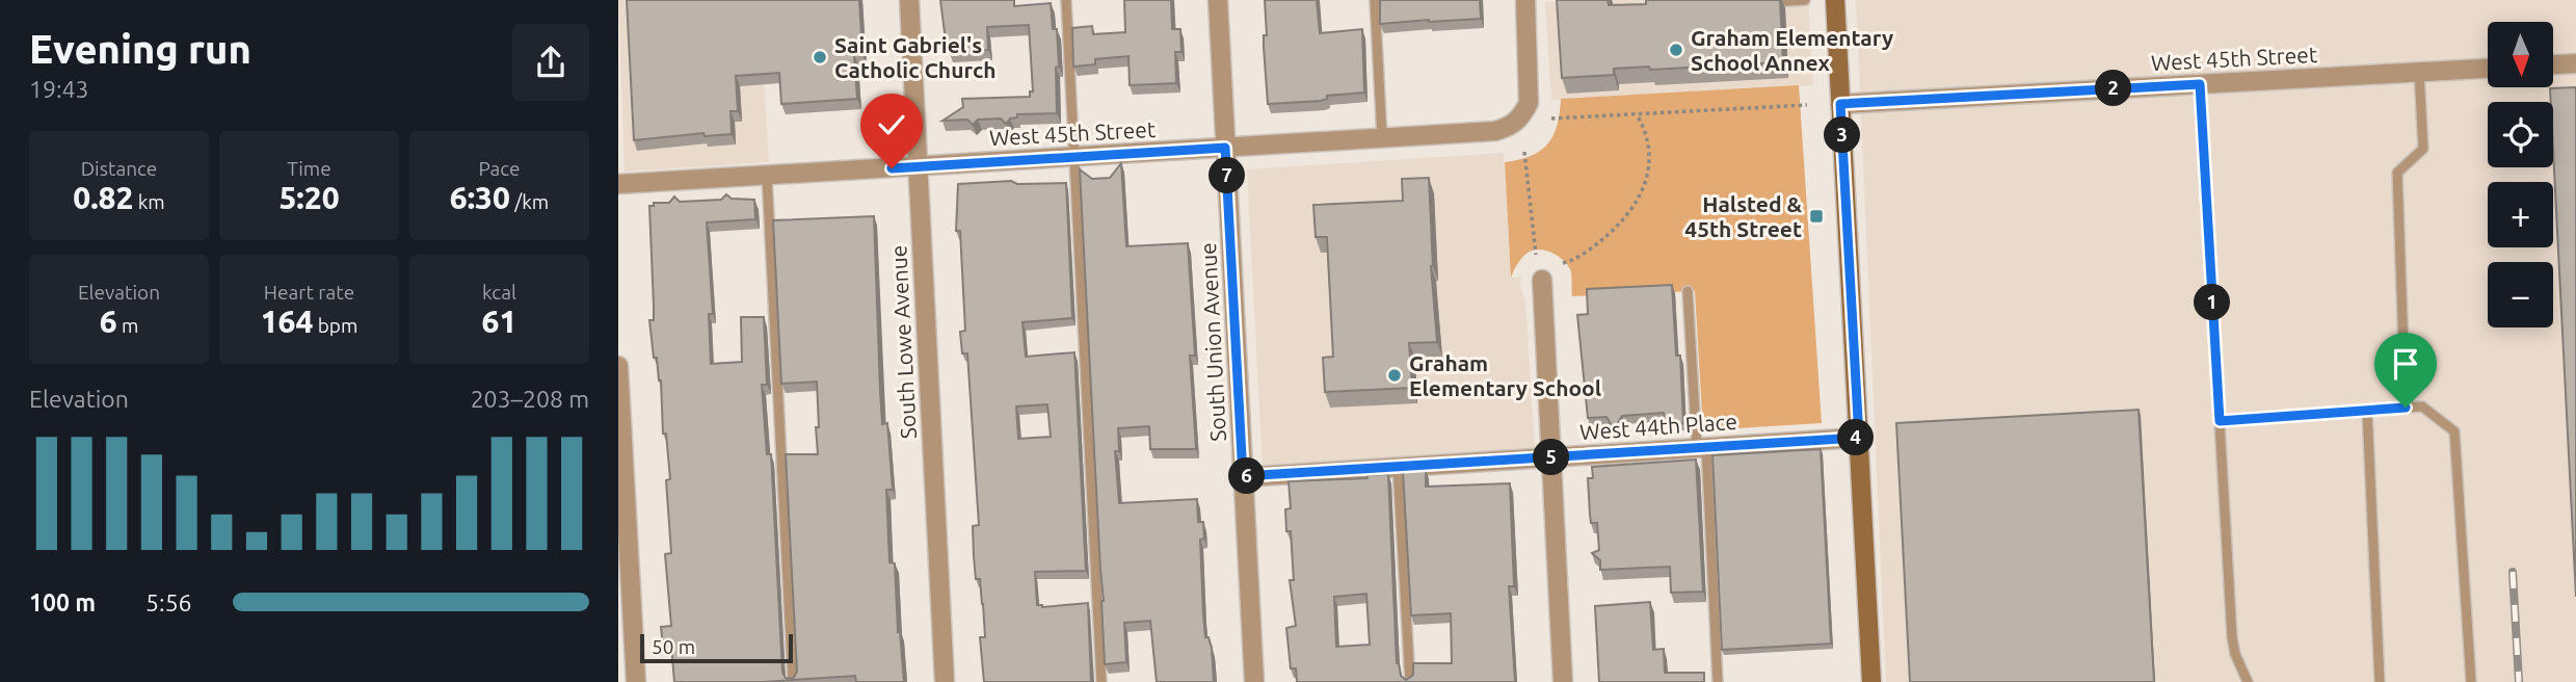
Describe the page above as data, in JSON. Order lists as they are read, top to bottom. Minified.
{"streets":{"street":["West 45th Street","South Lowe Avenue","South Union Avenue","West 44th Place"]},"crossings":[["West 45th Street","South Lowe Avenue"],["West 45th Street","South Union Avenue"],["South Union Avenue","West 44th Place"]],"places":{"other":["Graham Elementary School Annex","Saint Gabriel's Catholic Church","Graham Elementary School"],"transit":["Halsted & 45th Street"]},"scale_bar":"50 m","north":"bottom","page":{"heading":["Evening run","19:43"],"map_buttons":["+","−"],"pins":["2","3","7","1","4","5","6"],"stats":[["Distance","0.82 km"],["Time","5:20"],["Pace","6:30 /km"],["Elevation","6 m"],["Heart rate","164 bpm"],["kcal","61"]],"chart":["Elevation","203–208 m"],"list":[{"name":"100 m","note":"5:56"}],"scale":"50 m"}}
